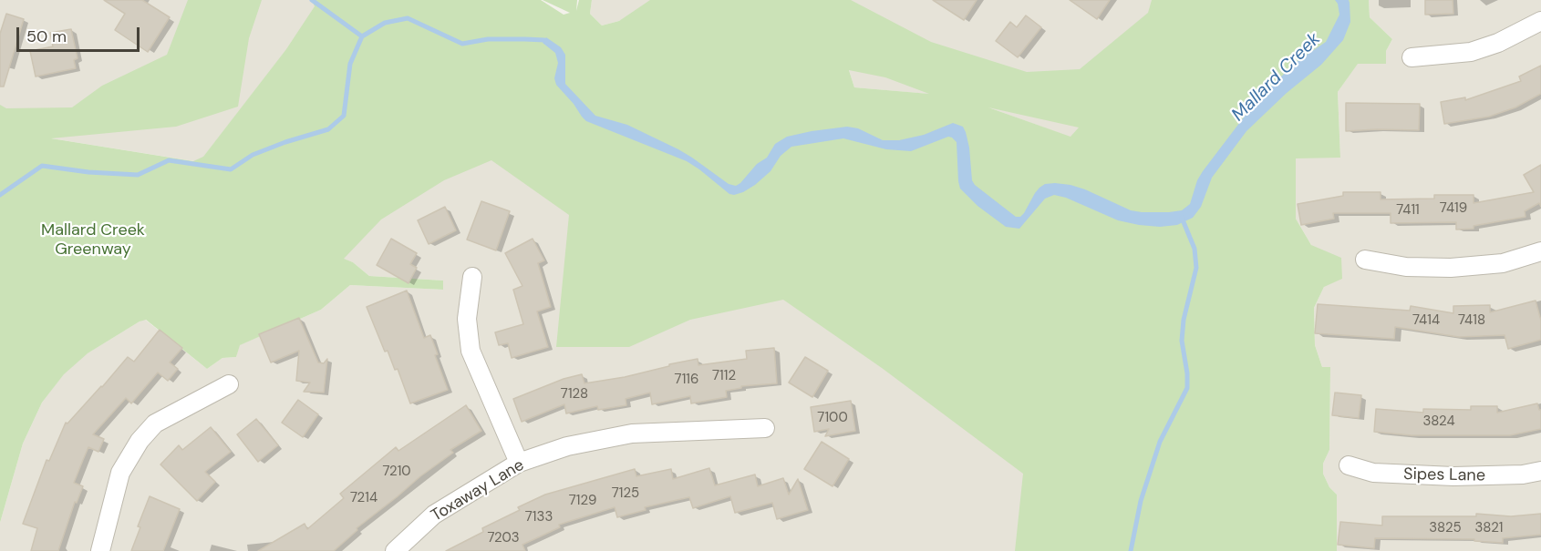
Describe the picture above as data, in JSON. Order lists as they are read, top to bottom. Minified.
{"streets":{"street":["Sipes Lane","Toxaway Lane"]},"water":["Mallard Creek"],"parks":["Mallard Creek Greenway"],"house_numbers":["7419","7411","7414","7418","7112","7116","7128","7100","3824","7210","7125","7214","7129","7133","3825","3821","7203"],"scale_bar":"50 m"}
